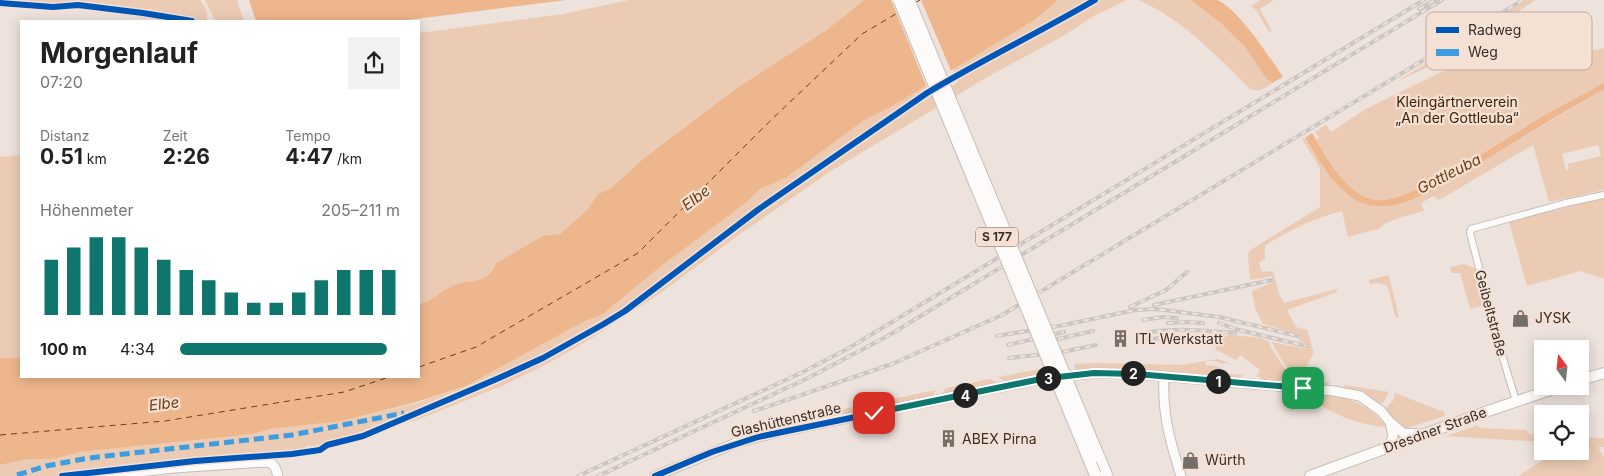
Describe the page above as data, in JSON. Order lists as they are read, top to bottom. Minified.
{"streets":{"highway":["S 177"],"main road":["Dresdner Straße"],"street":["Geibeltstraße","Glashüttenstraße"]},"crossings":[["Geibeltstraße","Dresdner Straße"],["Glashüttenstraße","Dresdner Straße"]],"water":["Gottleuba","Elbe"],"parks":["Kleingärtnerverein „An der Gottleuba“"],"places":{"shop":["JYSK","Würth"],"building":["ITL Werkstatt","ABEX Pirna"]},"legend":["Radweg","Weg"],"north":"top","page":{"heading":["Morgenlauf","07:20"],"stats":[["Distanz","0.51 km"],["Zeit","2:26"],["Tempo","4:47 /km"]],"chart":["Höhenmeter","205–211 m"],"list":[{"name":"100 m","note":"4:34"}],"pins":["2","3","1","4"]}}
